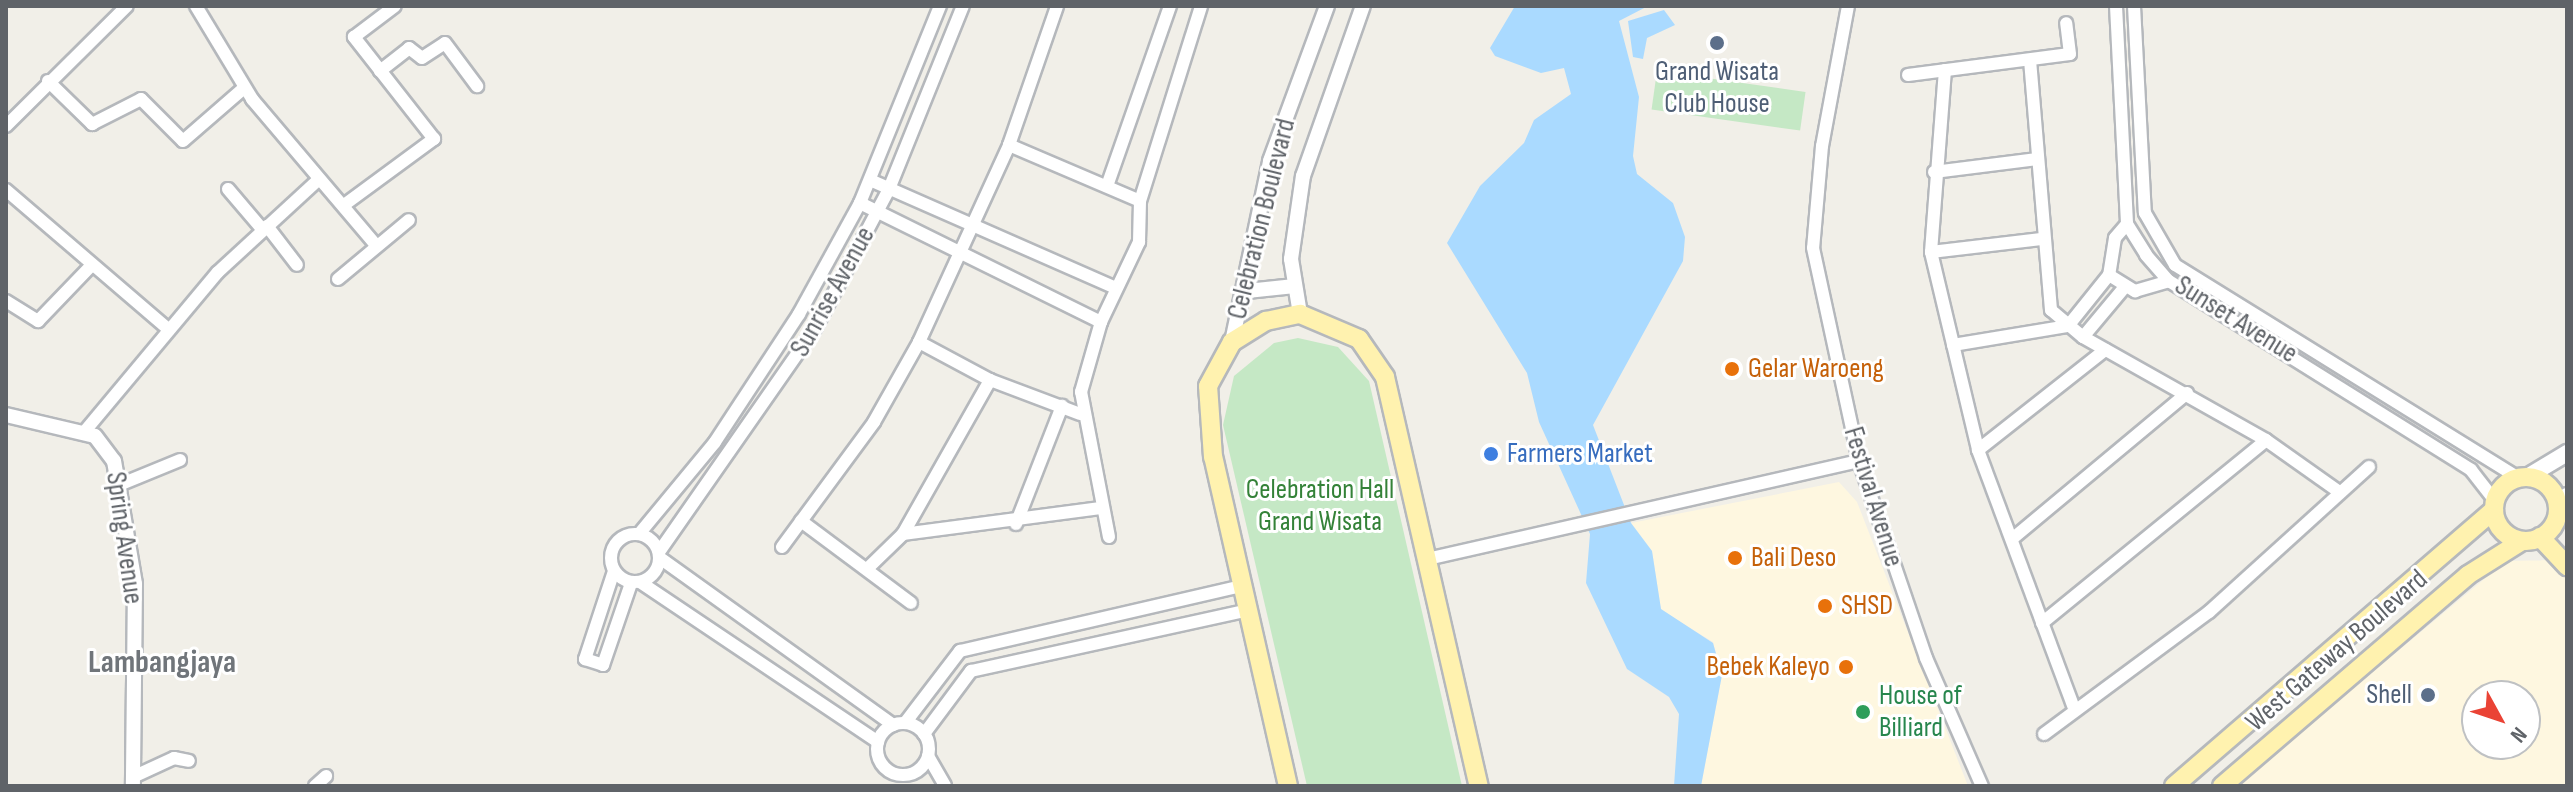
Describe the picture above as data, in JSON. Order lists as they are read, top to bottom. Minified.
{"streets":{"main road":["West Gateway Boulevard"],"street":["Celebration Boulevard","Sunrise Avenue","Sunset Avenue","Festival Avenue","Spring Avenue"]},"crossings":[["Sunset Avenue","West Gateway Boulevard"]],"districts":["Lambangjaya"],"parks":["Celebration Hall Grand Wisata"],"places":["Grand Wisata Club House","Gelar Waroeng","Farmers Market","Bali Deso","SHSD","Bebek Kaleyo","Shell","House of Billiard"],"north":"bottom right"}
